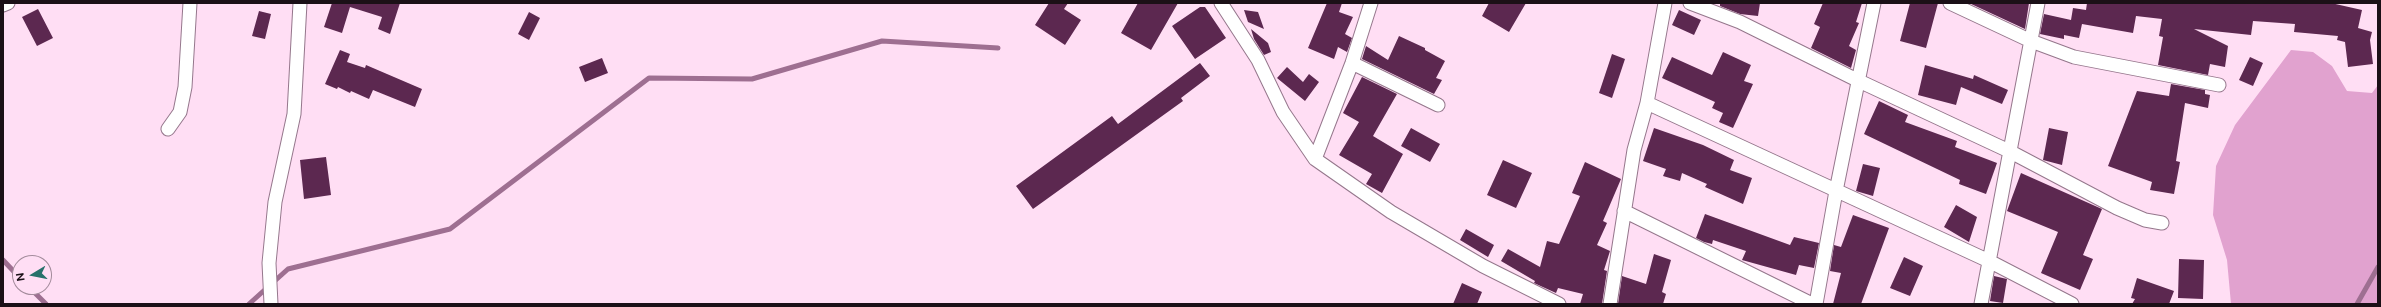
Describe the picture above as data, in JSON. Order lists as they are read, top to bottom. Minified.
{"north":"left"}
